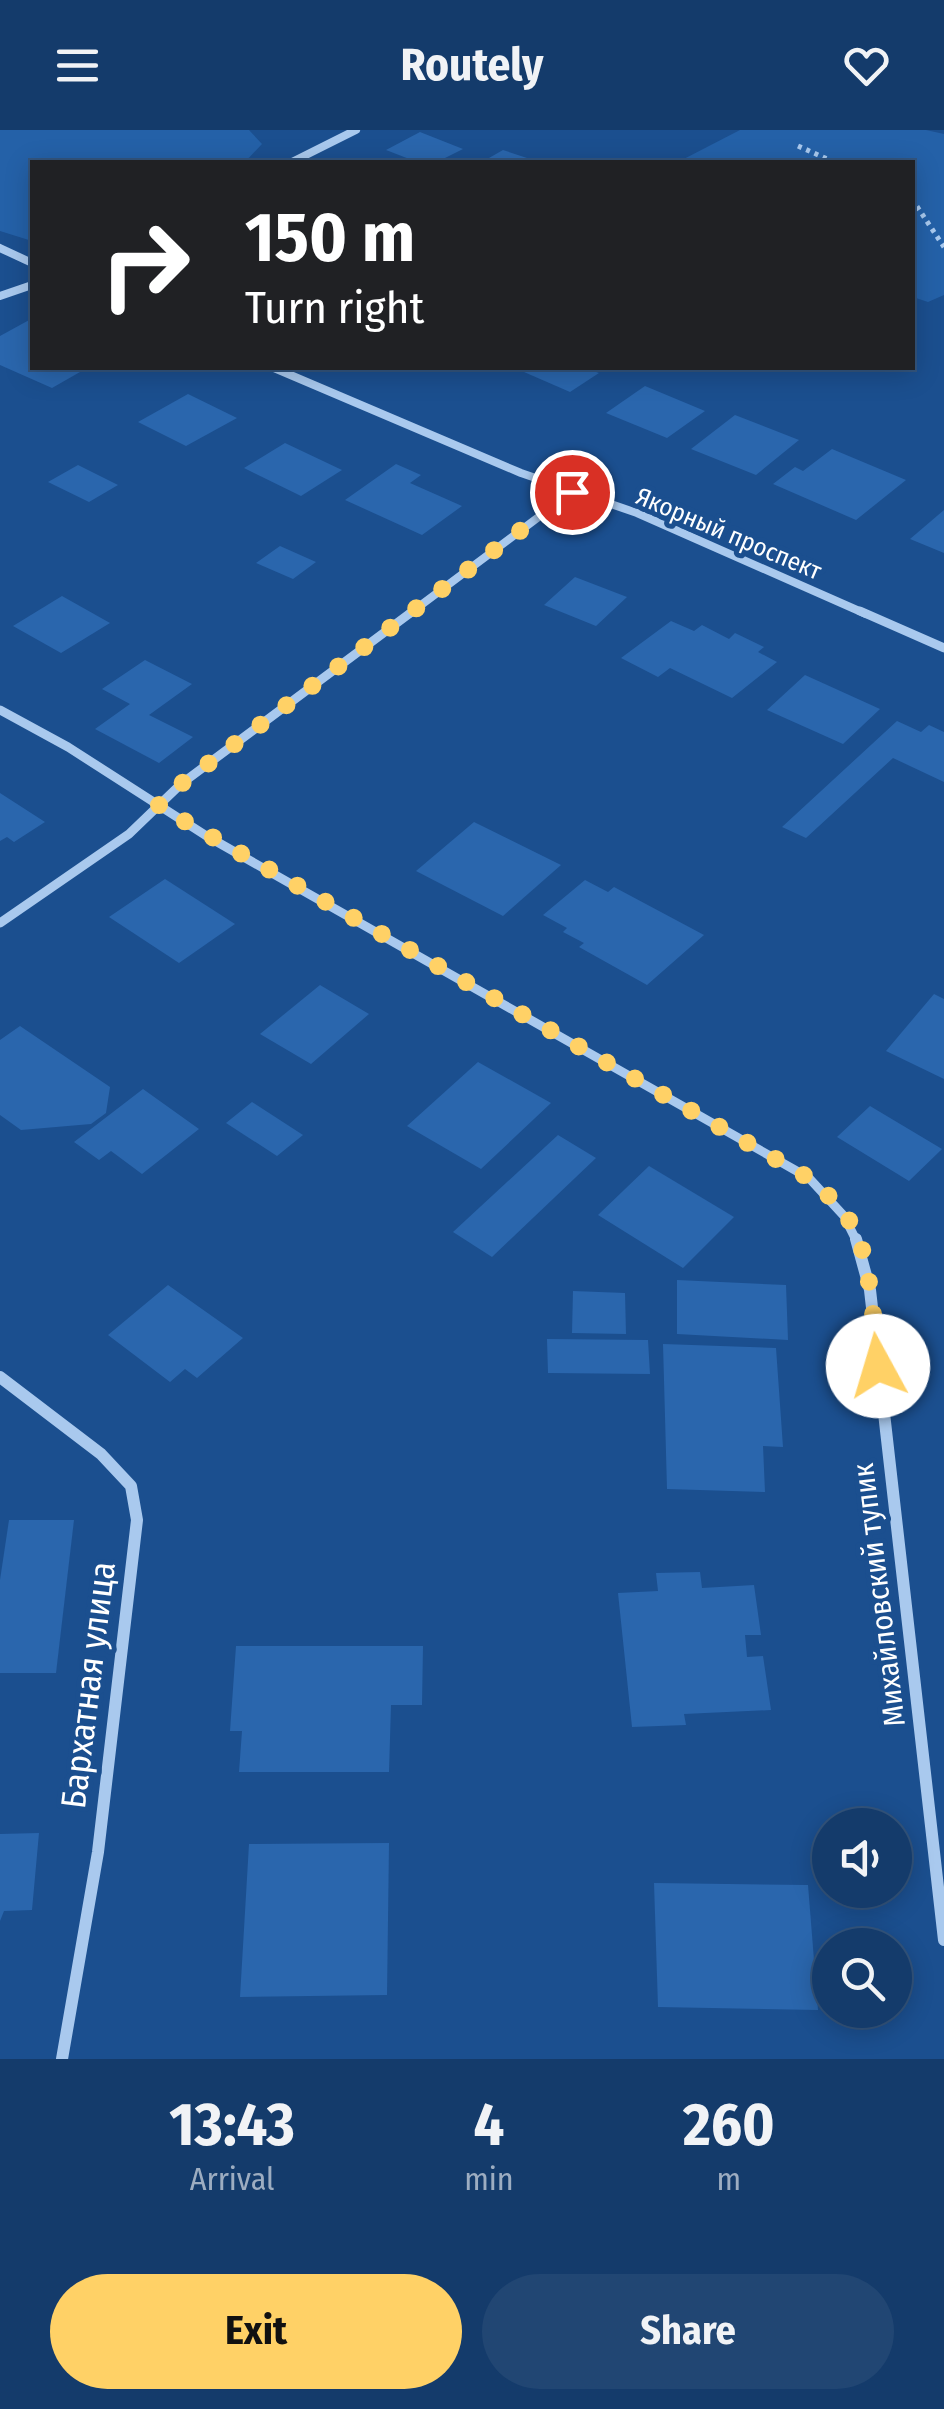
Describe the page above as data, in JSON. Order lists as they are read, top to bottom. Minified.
{"streets":{"street":["Якорный проспект","Михайловский тупик","Бархатная улица"]},"page":{"header":"Routely","turn":["150 m","Turn right"],"eta":["13:43","Arrival","4","min","260","m"],"buttons":["Exit","Share"]}}
